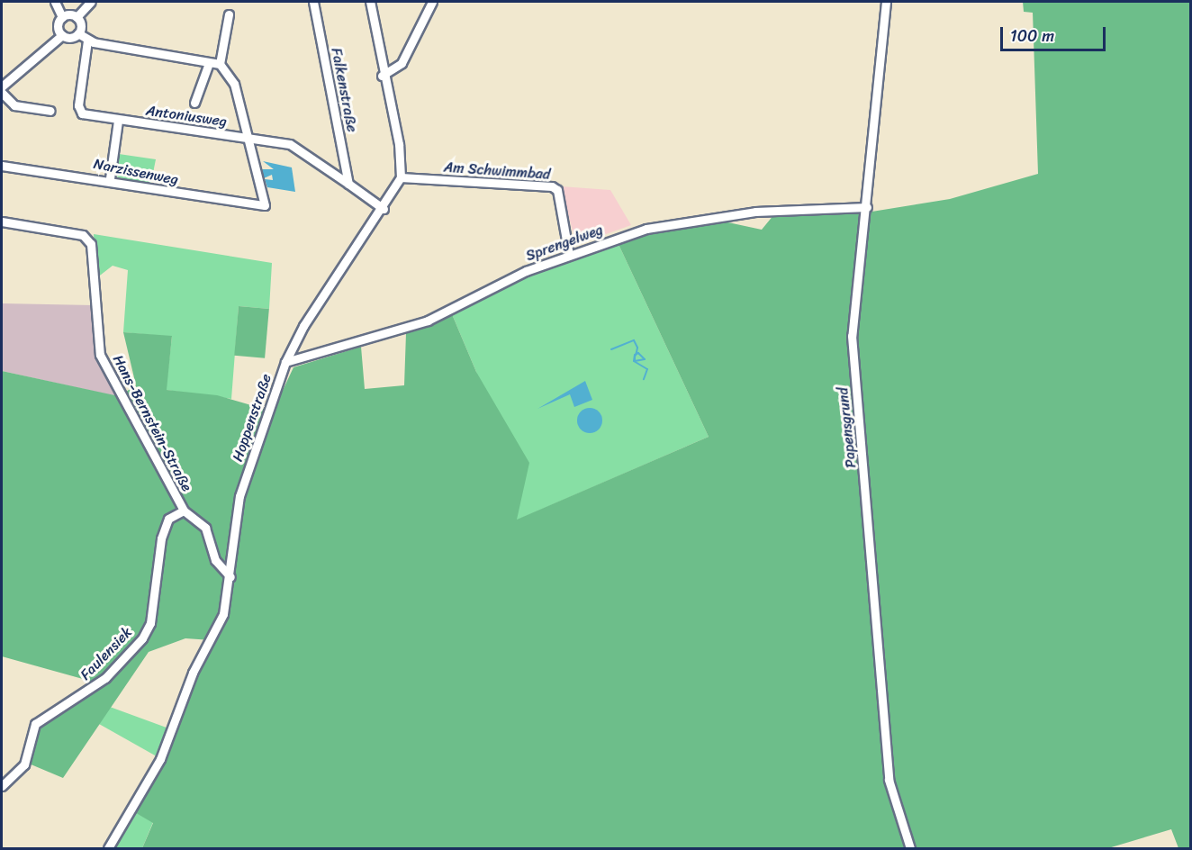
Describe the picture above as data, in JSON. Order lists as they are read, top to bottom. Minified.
{"streets":{"street":["Falkenstraße","Antoniusweg","Am Schwimmbad","Narzissenweg","Sprengelweg","Hoppenstraße","Hans-Bernstein-Straße","Papensgrund","Faulensiek"]},"crossings":[["Falkenstraße","Antoniusweg"],["Antoniusweg","Narzissenweg"],["Am Schwimmbad","Sprengelweg"],["Am Schwimmbad","Hoppenstraße"],["Sprengelweg","Hoppenstraße"],["Sprengelweg","Papensgrund"],["Hoppenstraße","Hans-Bernstein-Straße"],["Hans-Bernstein-Straße","Faulensiek"]],"scale_bar":"100 m"}
